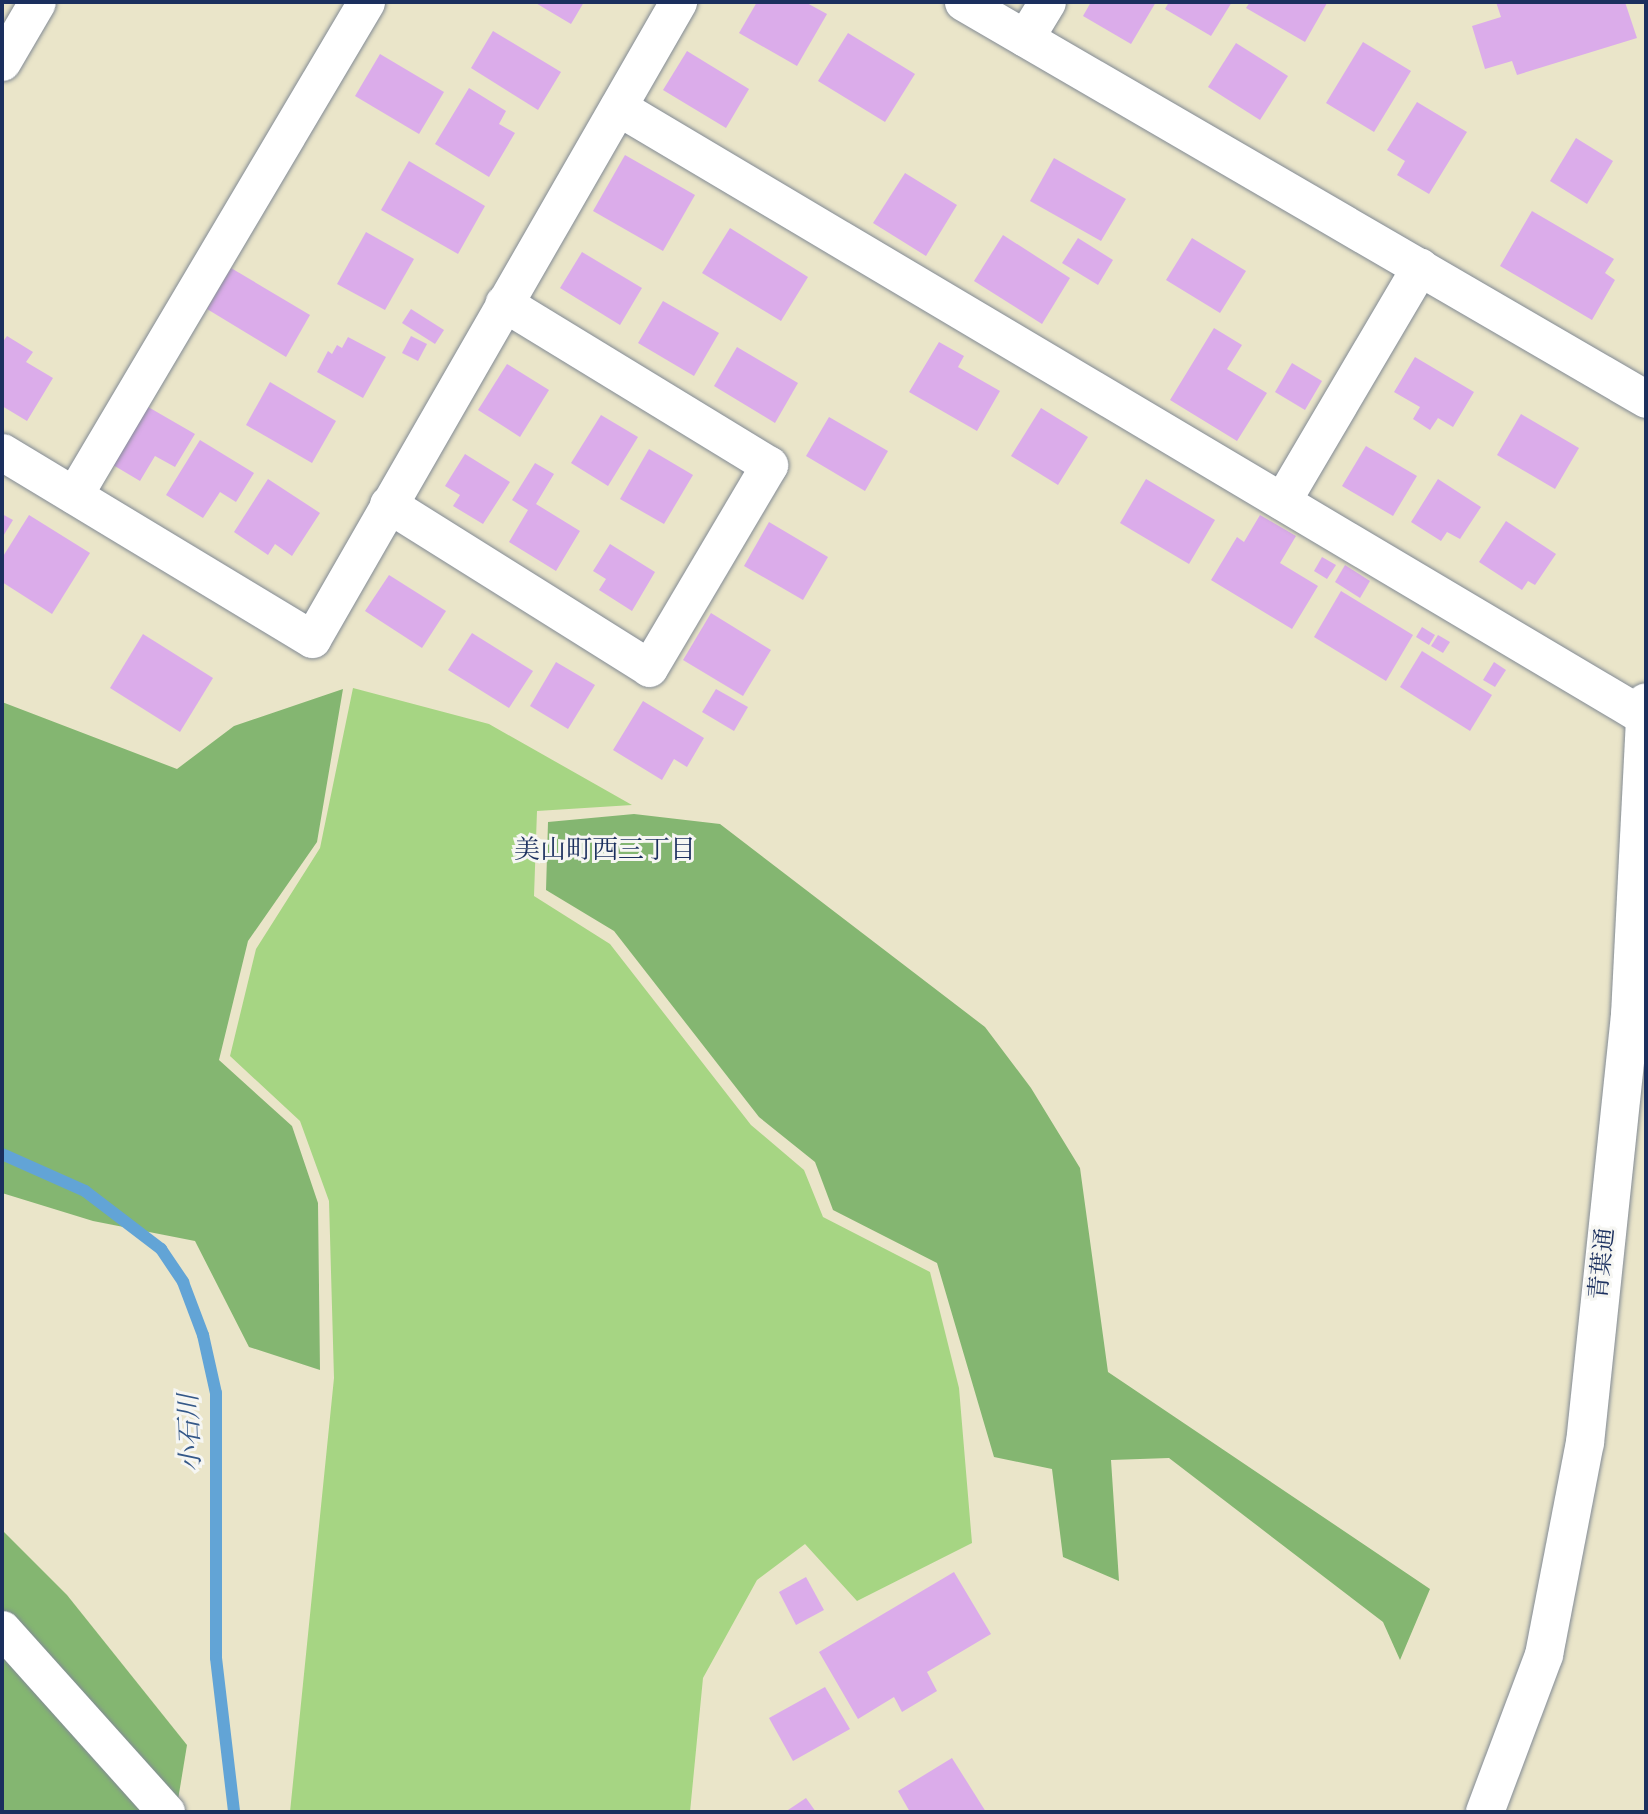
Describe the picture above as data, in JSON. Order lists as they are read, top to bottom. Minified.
{"streets":{"street":["青葉通"]},"districts":["美山町西三丁目"],"water":["小石川"]}
